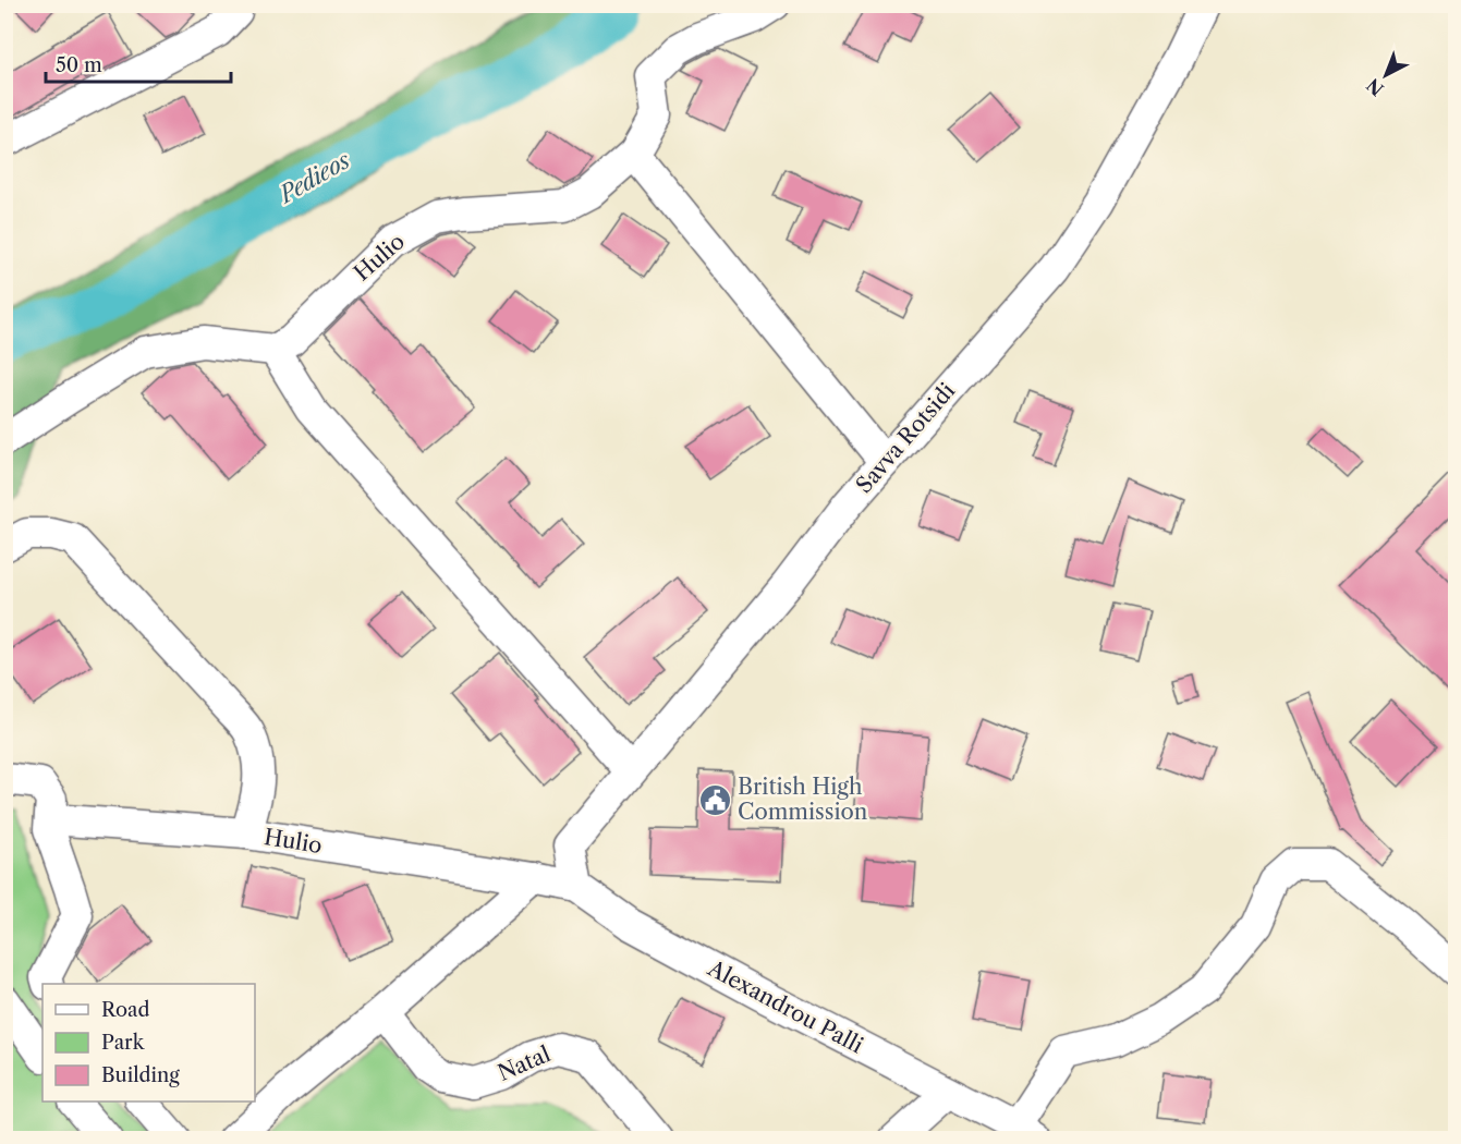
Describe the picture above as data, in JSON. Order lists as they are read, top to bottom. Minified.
{"streets":{"street":["Hulio","Savva Rotsidi","Alexandrou Palli","Natal"]},"crossings":[["Hulio","Savva Rotsidi"],["Hulio","Alexandrou Palli"],["Savva Rotsidi","Alexandrou Palli"]],"water":["Pedieos"],"places":{"public building":["British High Commission"]},"legend":["Road","Park","Building"],"scale_bar":"50 m","north":"bottom left"}
